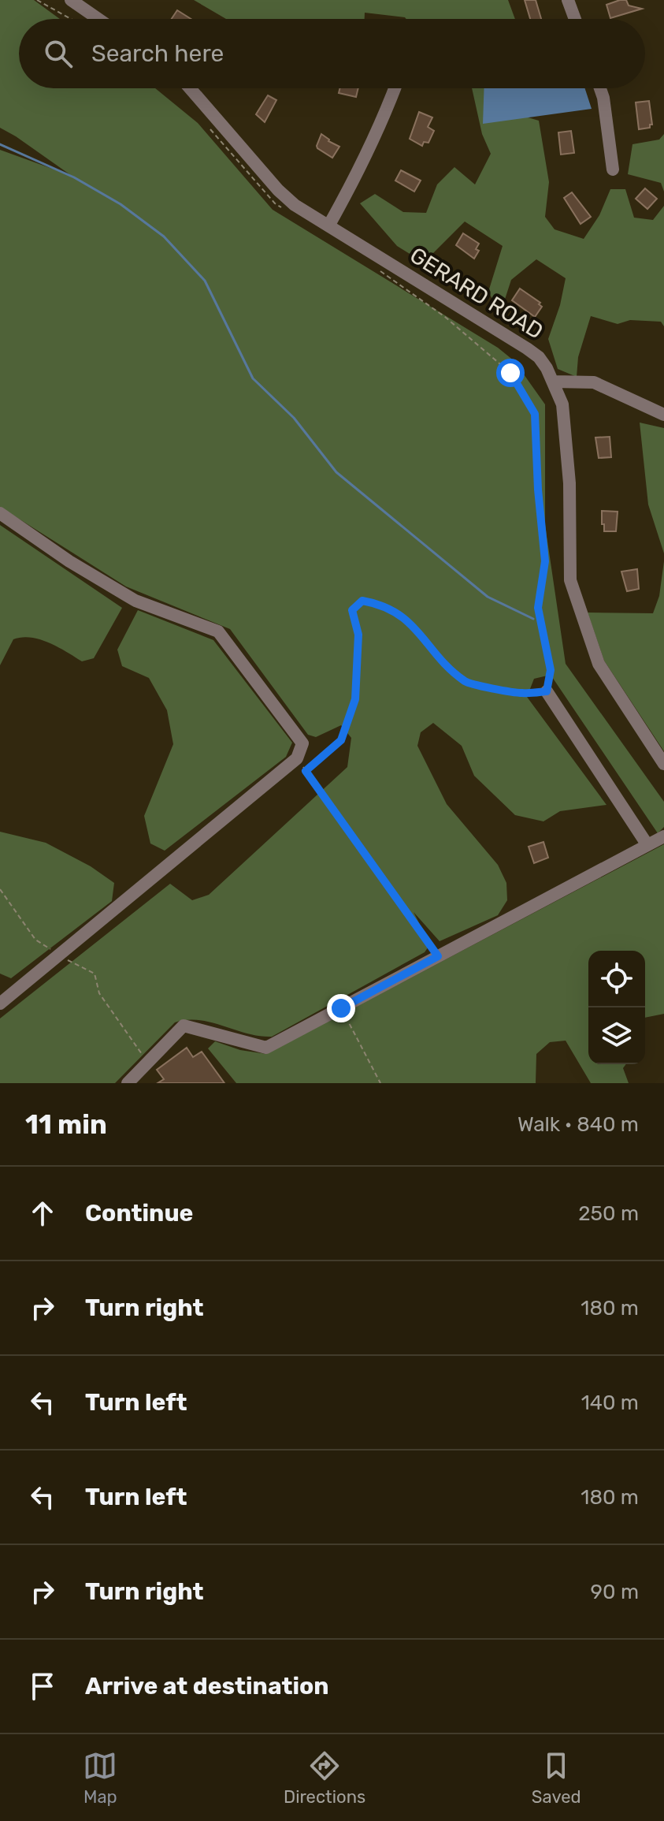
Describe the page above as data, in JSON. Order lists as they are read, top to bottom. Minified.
{"streets":{"street":["GERARD ROAD"]},"page":{"search":"Search here","heading":["11 min","Walk · 840 m"],"list":[["Continue","250 m"],["Turn right","180 m"],["Turn left","140 m"],["Turn left","180 m"],["Turn right","90 m"],"Arrive at destination"],"nav":["Map","Directions","Saved"]}}
